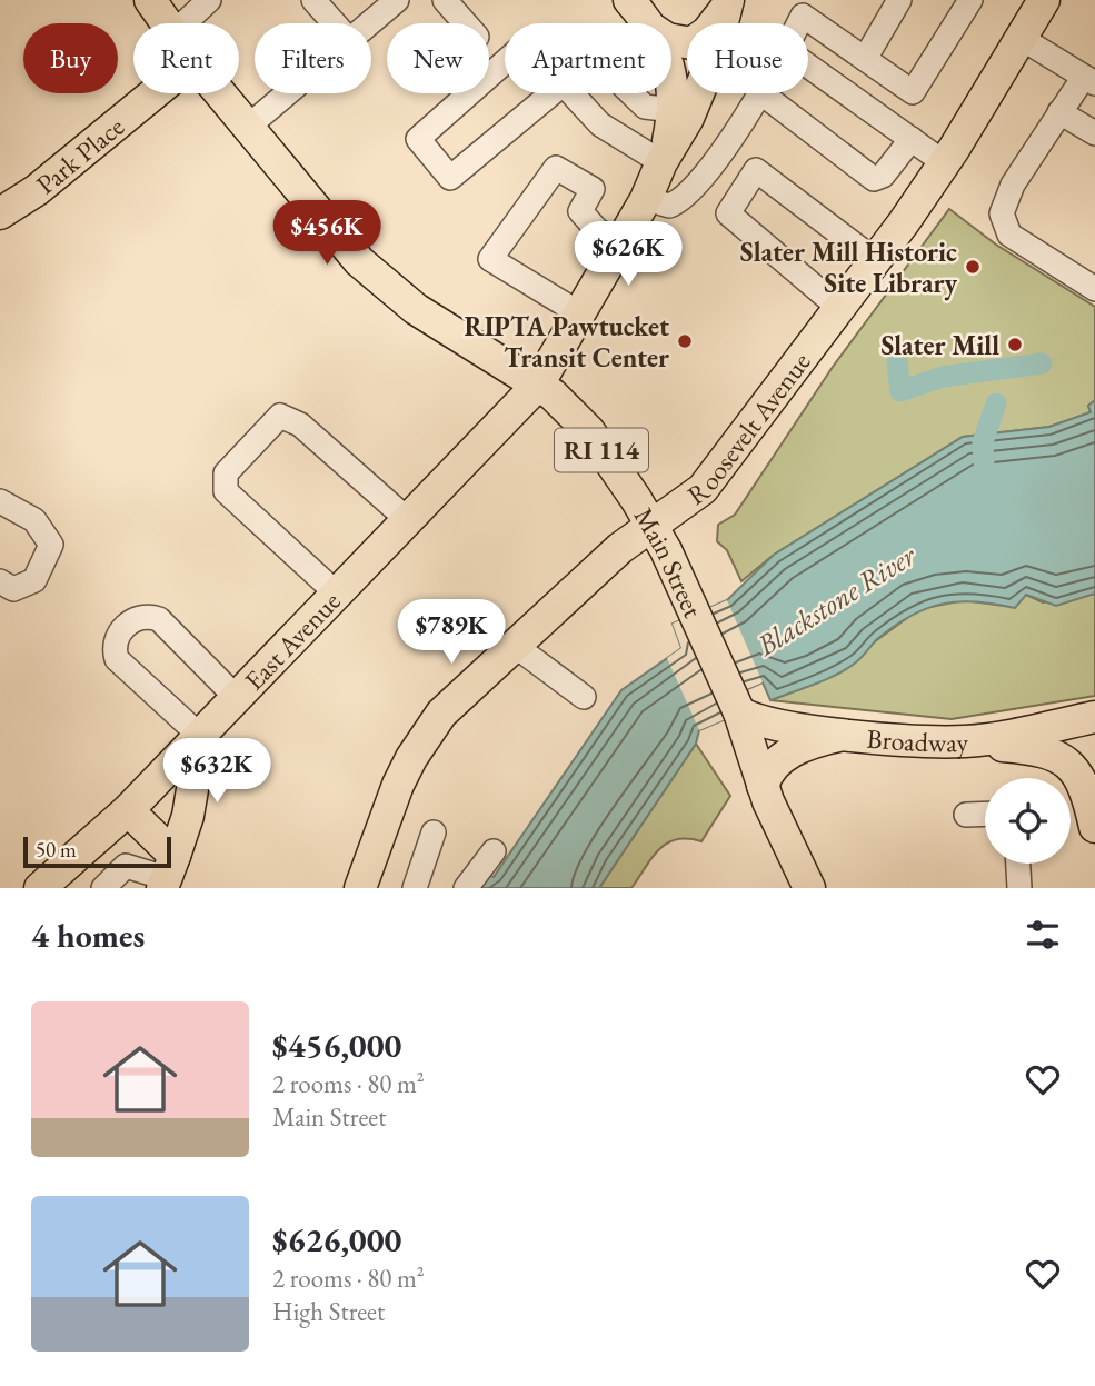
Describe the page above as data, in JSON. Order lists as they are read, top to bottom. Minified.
{"streets":{"main road":["Park Place","Roosevelt Avenue","RI 114","Main Street","East Avenue","Broadway"]},"crossings":[["Roosevelt Avenue","Main Street"],["Main Street","East Avenue"],["Main Street","Broadway"]],"water":["Blackstone River"],"places":["Slater Mill Historic Site Library","RIPTA Pawtucket Transit Center","Slater Mill"],"scale_bar":"50 m","page":{"chip":["Buy","Rent","Filters","New","Apartment","House"],"price":["$456K","$626K","$789K","$632K"],"scale":"50 m","heading":"4 homes","list":[{"name":"$456,000","note":"2 rooms · 80 m² · Main Street"},{"name":"$626,000","note":"2 rooms · 80 m² · High Street"}]}}
